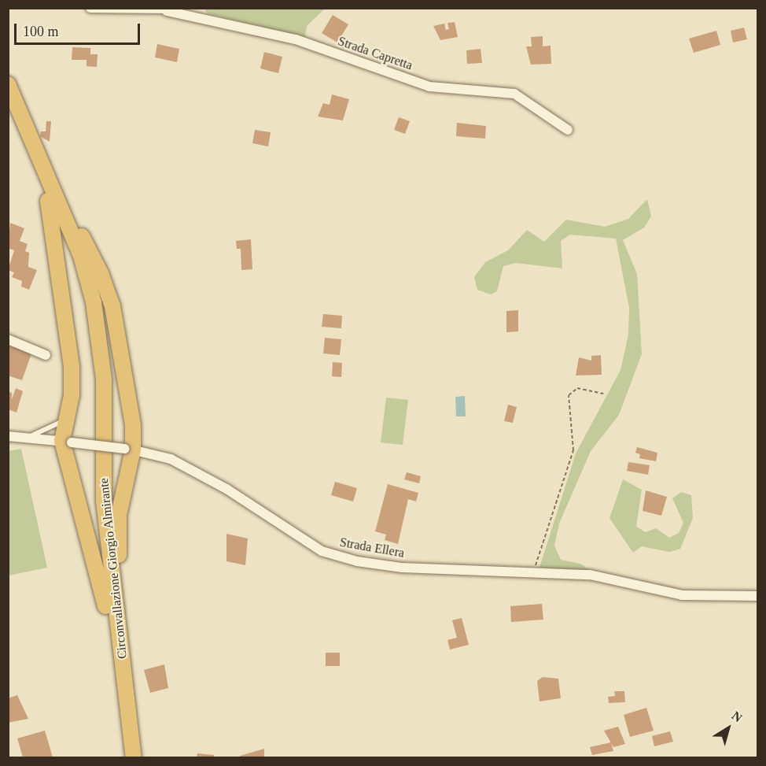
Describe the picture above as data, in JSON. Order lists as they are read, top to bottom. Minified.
{"streets":{"highway":["Circonvallazione Giorgio Almirante"],"street":["Strada Capretta","Strada Ellera"]},"scale_bar":"100 m","north":"top right"}
